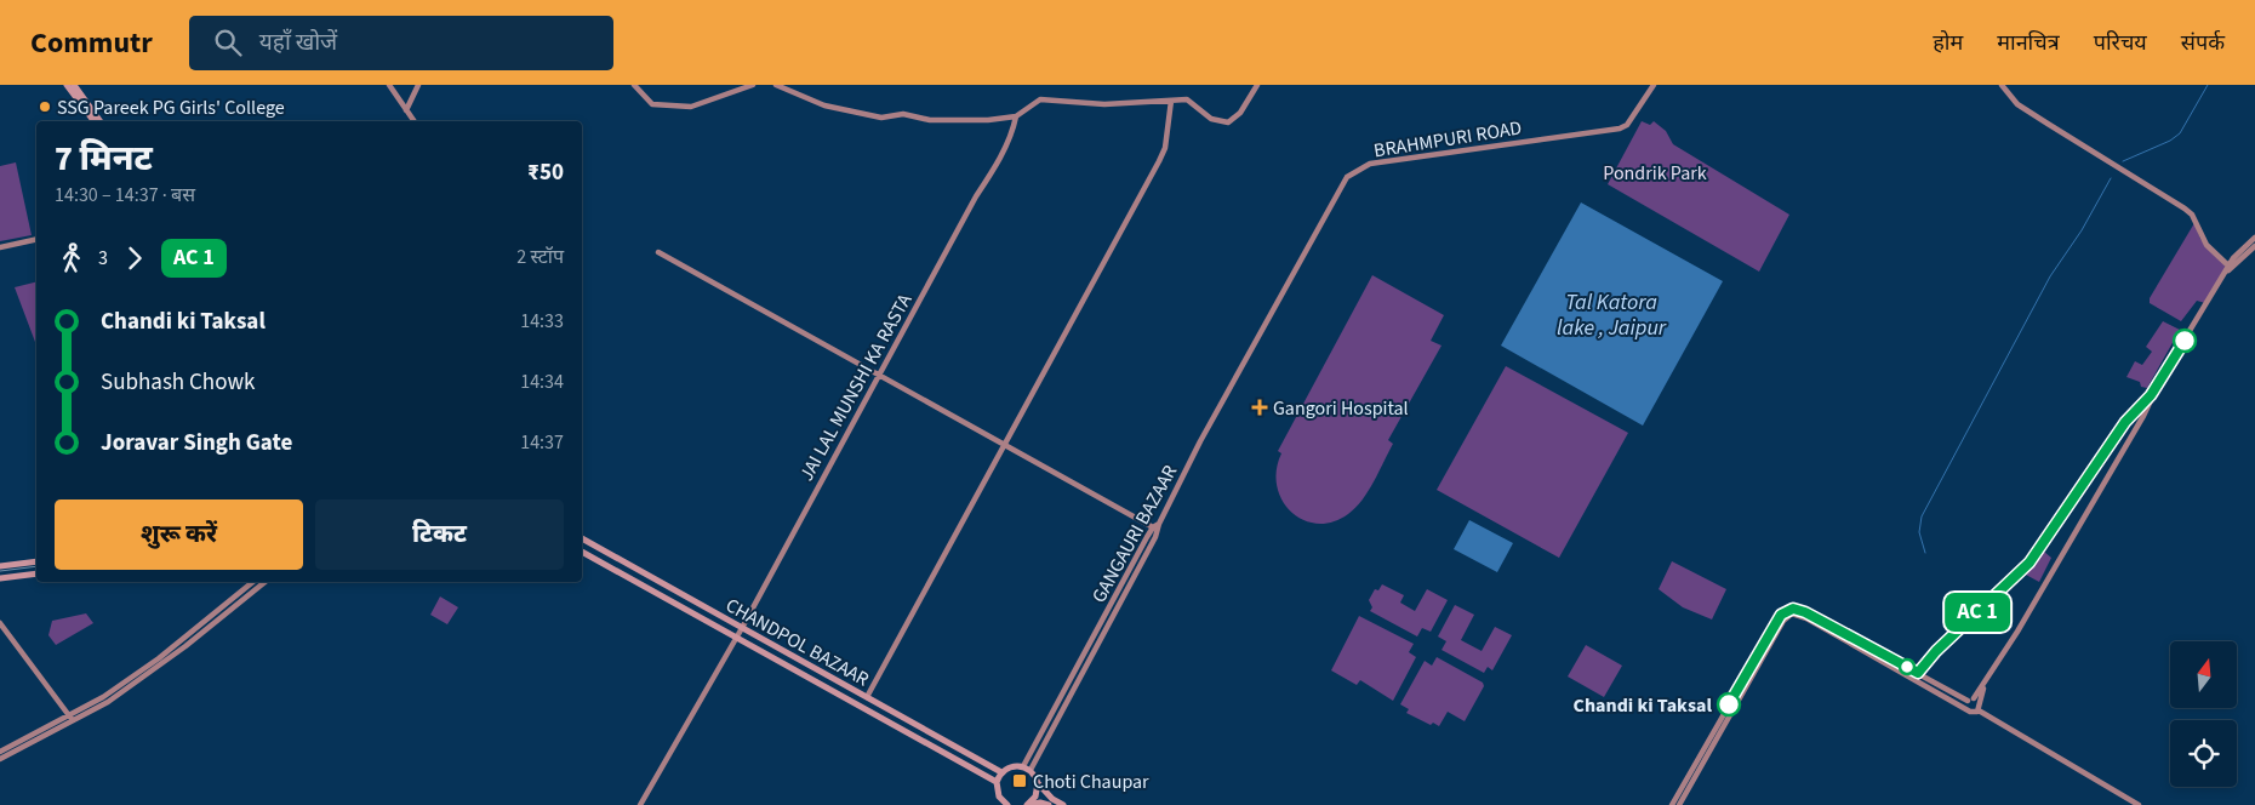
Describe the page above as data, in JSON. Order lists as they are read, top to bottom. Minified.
{"streets":{"main road":["CHANDPOL BAZAAR"],"street":["BRAHMPURI ROAD","JAI LAL MUNSHI KA RASTA","GANGAURI BAZAAR"]},"crossings":[["BRAHMPURI ROAD","GANGAURI BAZAAR"],["JAI LAL MUNSHI KA RASTA","CHANDPOL BAZAAR"]],"water":["Tal Katora lake , Jaipur"],"parks":["Pondrik Park"],"places":{"other":["SSG Pareek PG Girls' College","Chandi ki Taksal"],"health":["Gangori Hospital"],"transit":["Choti Chaupar"]},"north":"top","page":{"header":"Commutr","search":"यहाँ खोजें","nav":["होम","मानचित्र","परिचय","संपर्क"],"on_map":"AC 1","heading":["7 मिनट","14:30 – 14:37 · बस","₹50"],"legs":["3","AC 1","2 स्टॉप"],"list":[{"name":"Chandi ki Taksal","value":"14:33"},{"name":"Subhash Chowk","value":"14:34"},{"name":"Joravar Singh Gate","value":"14:37"}],"buttons":["शुरू करें","टिकट"]}}
